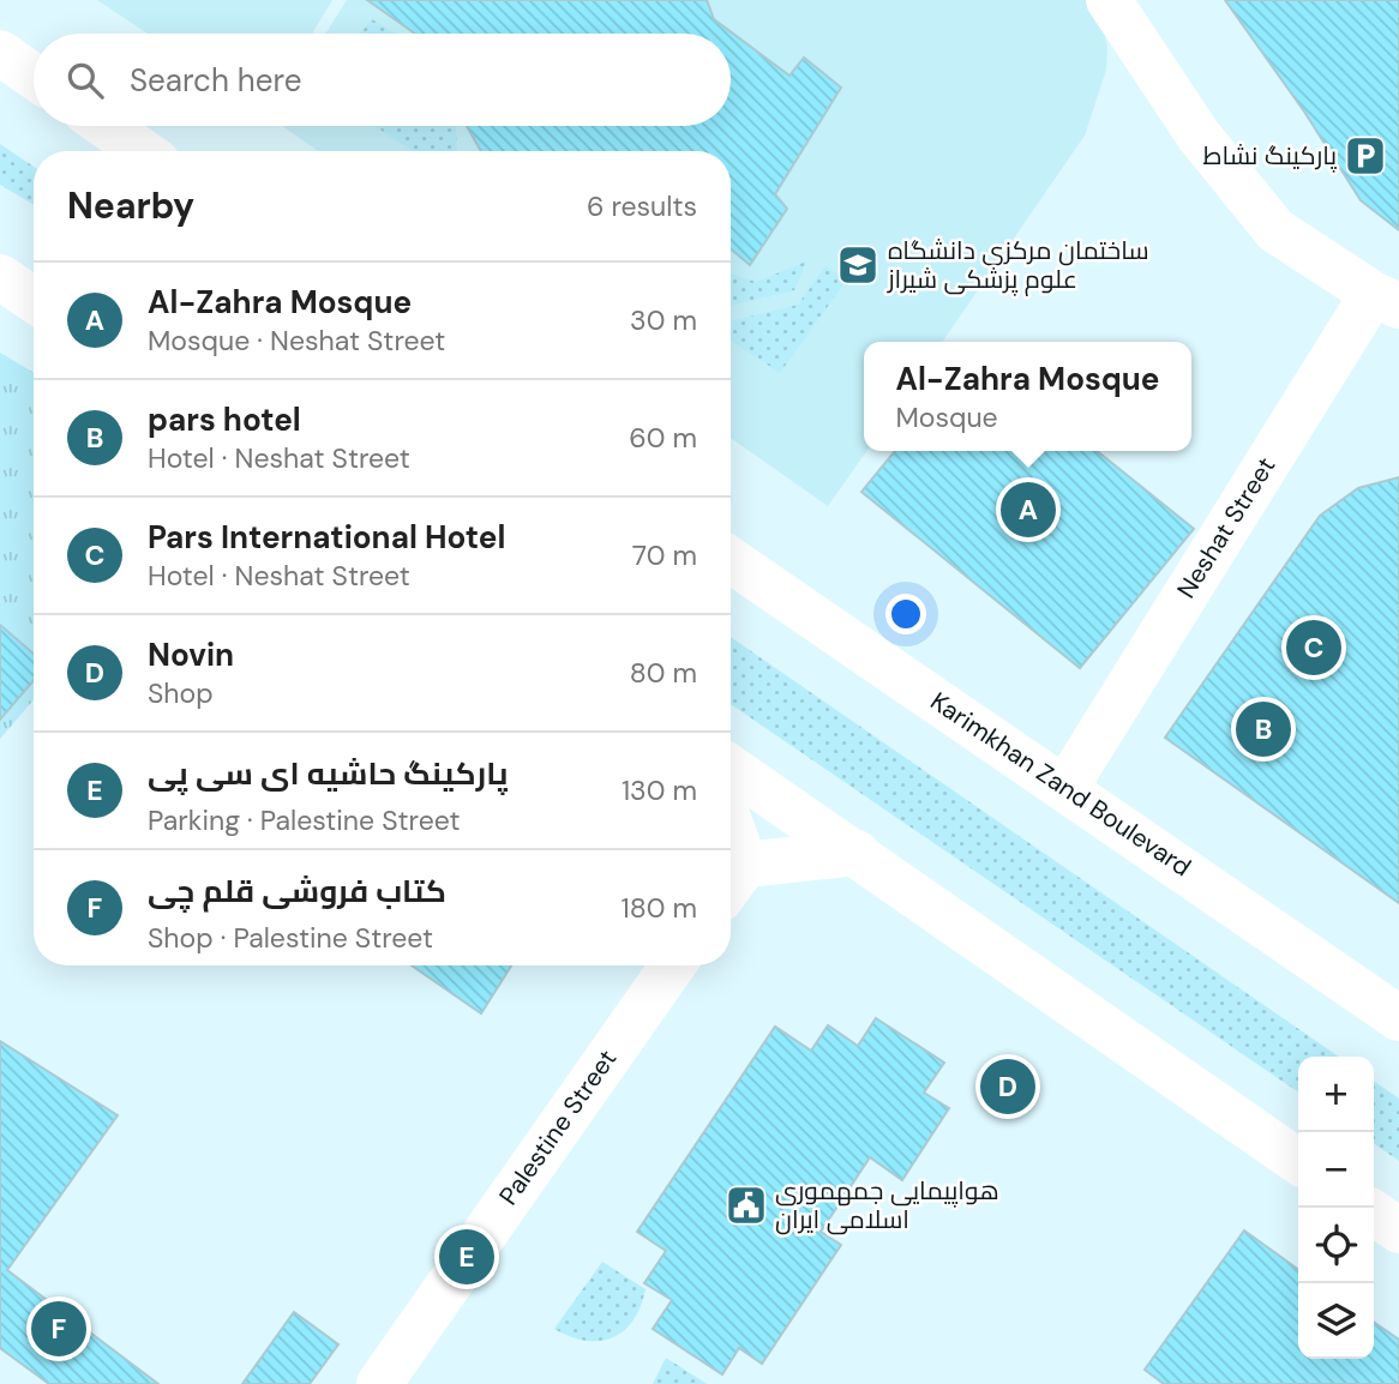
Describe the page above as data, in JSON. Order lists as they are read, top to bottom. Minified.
{"streets":{"main road":["Neshat Street","Karimkhan Zand Boulevard","Palestine Street"]},"crossings":[["Neshat Street","Karimkhan Zand Boulevard"]],"places":{"parking":["پارکینگ نشاط"],"school or university":["ساختمان مرکزی دانشگاه علوم پزشکی شیراز"],"public building":["هواپیمایی جمهموری اسلامی ایران"]},"page":{"search":"Search here","heading":["Nearby","6 results"],"list":[{"mark":"A","name":"Al-Zahra Mosque","note":"Mosque · Neshat Street","value":"30 m"},{"mark":"B","name":"pars hotel","note":"Hotel · Neshat Street","value":"60 m"},{"mark":"C","name":"Pars International Hotel","note":"Hotel · Neshat Street","value":"70 m"},{"mark":"D","name":"Novin","note":"Shop","value":"80 m"},{"mark":"E","name":"پارکینگ حاشیه ای سی پی","note":"Parking · Palestine Street","value":"130 m"},{"mark":"F","name":"کتاب فروشی قلم چی","note":"Shop · Palestine Street","value":"180 m"}],"popup":["Al-Zahra Mosque","Mosque"],"pins":["A","C","B","D","E","F"],"map_buttons":["+","−"]}}
